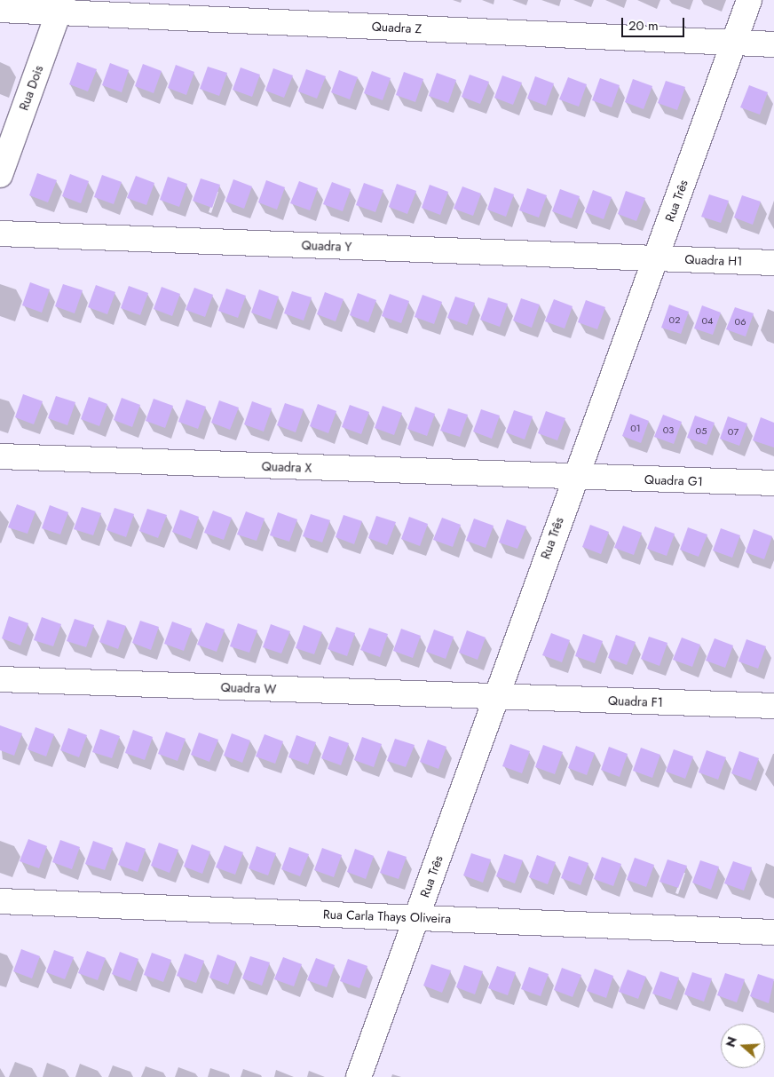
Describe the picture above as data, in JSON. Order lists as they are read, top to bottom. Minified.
{"streets":{"street":["Quadra Z","Rua Dois","Rua Três","Quadra Y","Quadra H1","Quadra X","Quadra G1","Quadra W","Quadra F1","Rua Carla Thays Oliveira"]},"crossings":[["Quadra Z","Rua Dois"],["Quadra Z","Rua Três"],["Rua Três","Quadra Y"],["Rua Três","Quadra H1"],["Rua Três","Quadra X"],["Rua Três","Quadra G1"],["Rua Três","Quadra W"],["Rua Três","Quadra F1"],["Rua Três","Rua Carla Thays Oliveira"],["Quadra Y","Quadra H1"],["Quadra X","Quadra G1"],["Quadra W","Quadra F1"]],"house_numbers":["02","04","06","01","03","05","07"],"scale_bar":"20 m","north":"left"}
